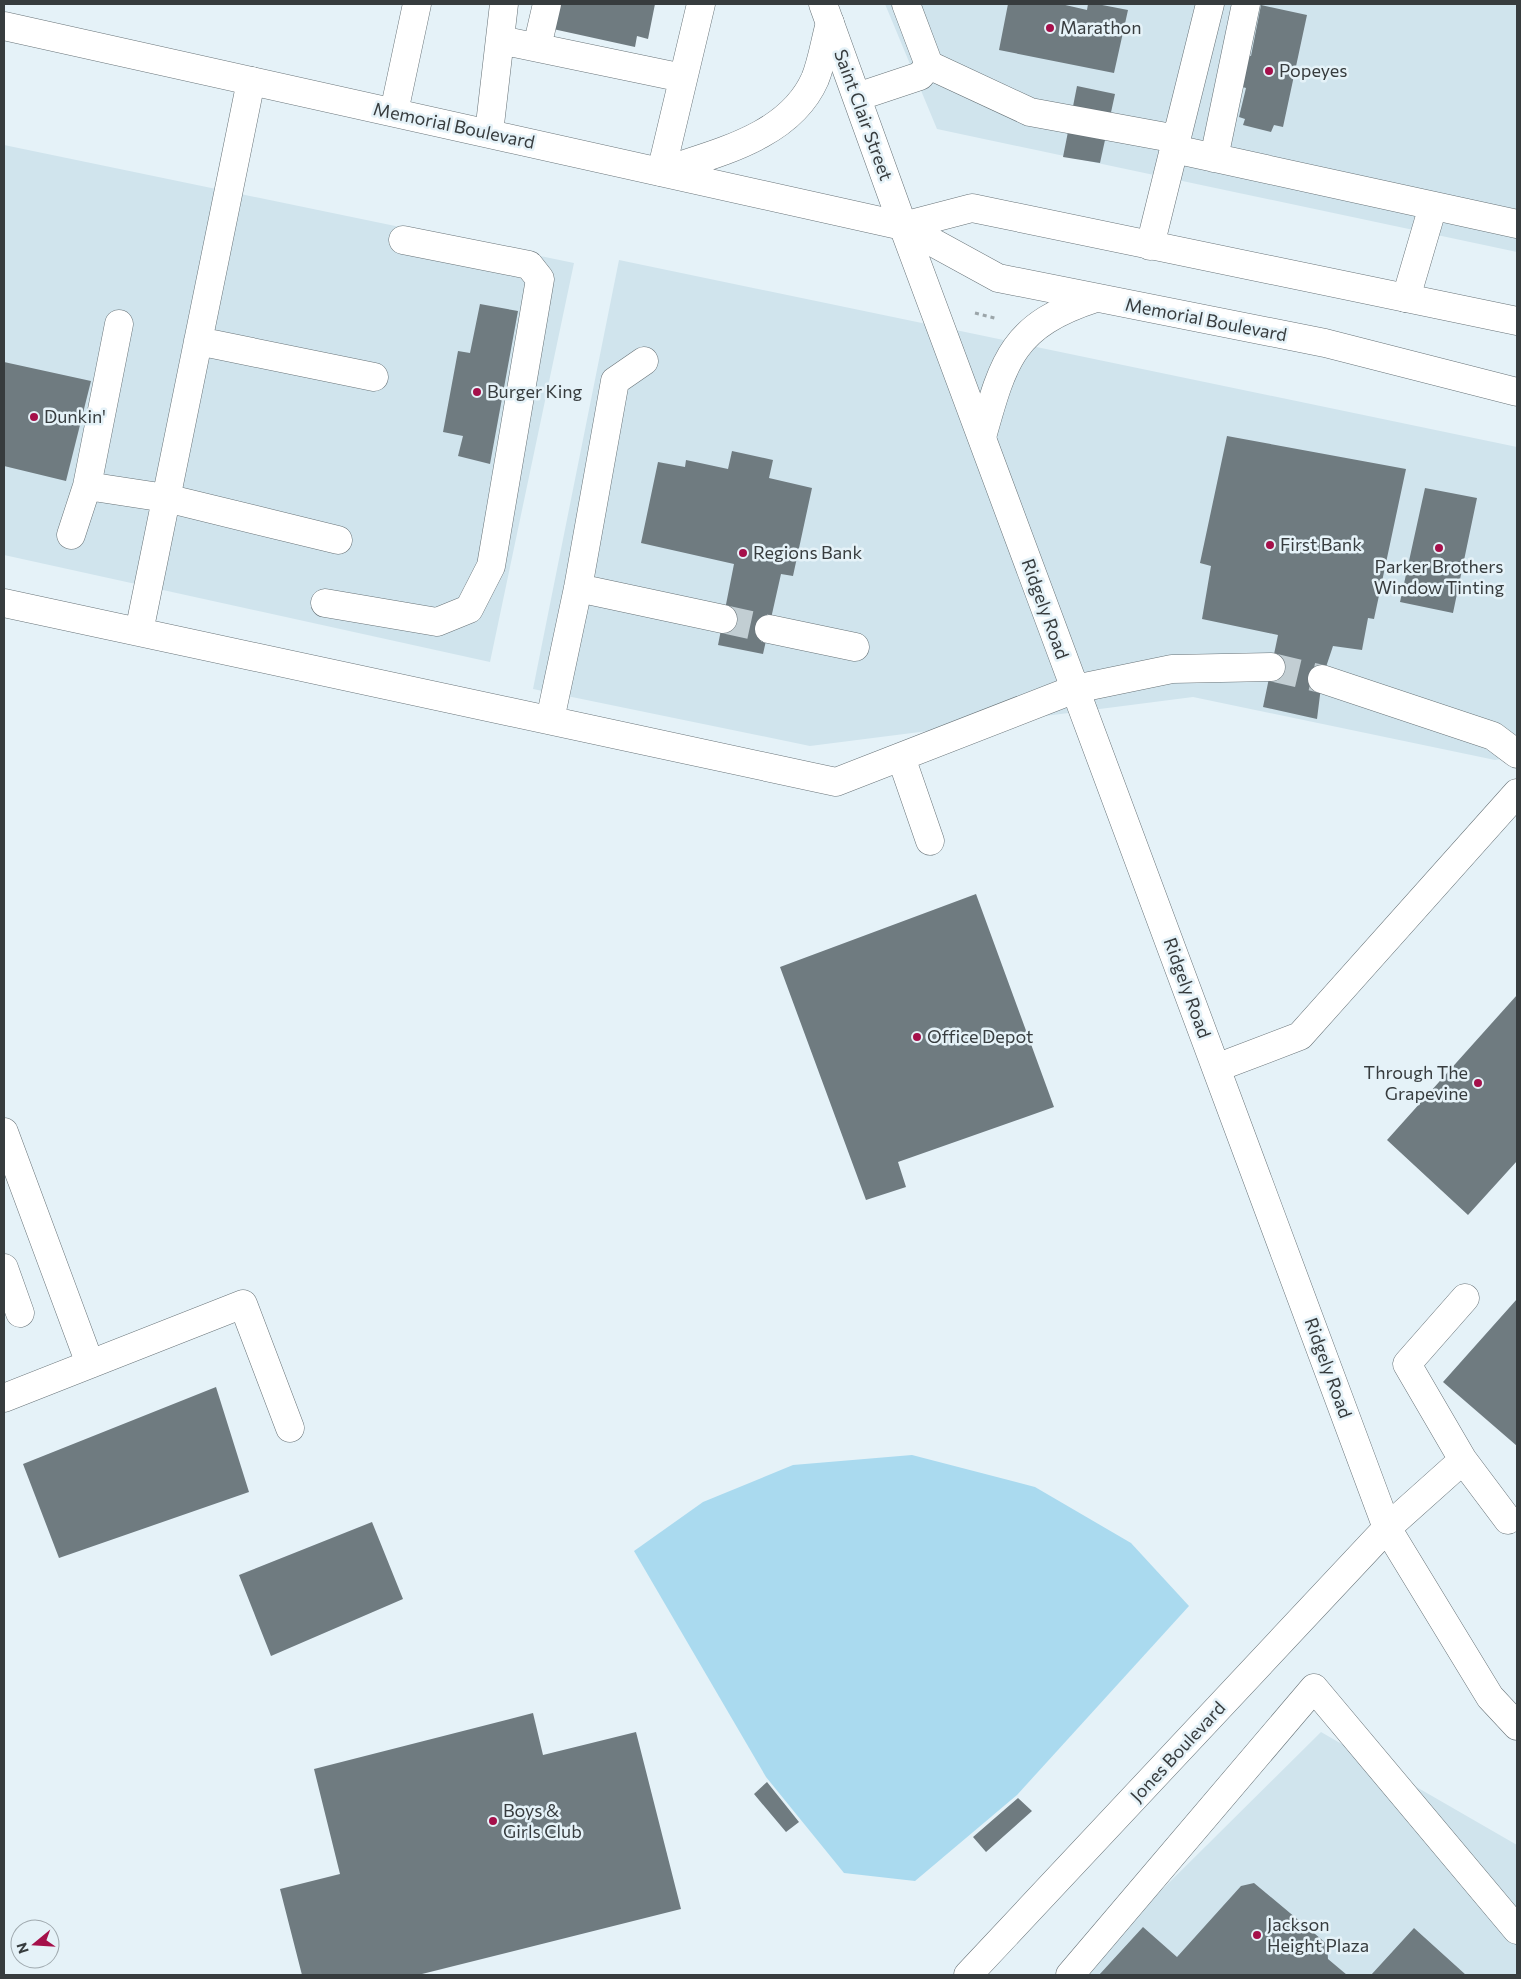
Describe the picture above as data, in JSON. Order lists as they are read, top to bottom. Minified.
{"streets":{"main road":["Saint Clair Street","Memorial Boulevard","Ridgely Road","Jones Boulevard"]},"crossings":[["Saint Clair Street","Memorial Boulevard"],["Saint Clair Street","Ridgely Road"],["Memorial Boulevard","Ridgely Road"],["Ridgely Road","Jones Boulevard"]],"places":["Marathon","Popeyes","Burger King","Dunkin'","First Bank","Parker Brothers Window Tinting","Regions Bank","Office Depot","Through The Grapevine","Boys & Girls Club","Jackson Height Plaza"],"north":"left"}
